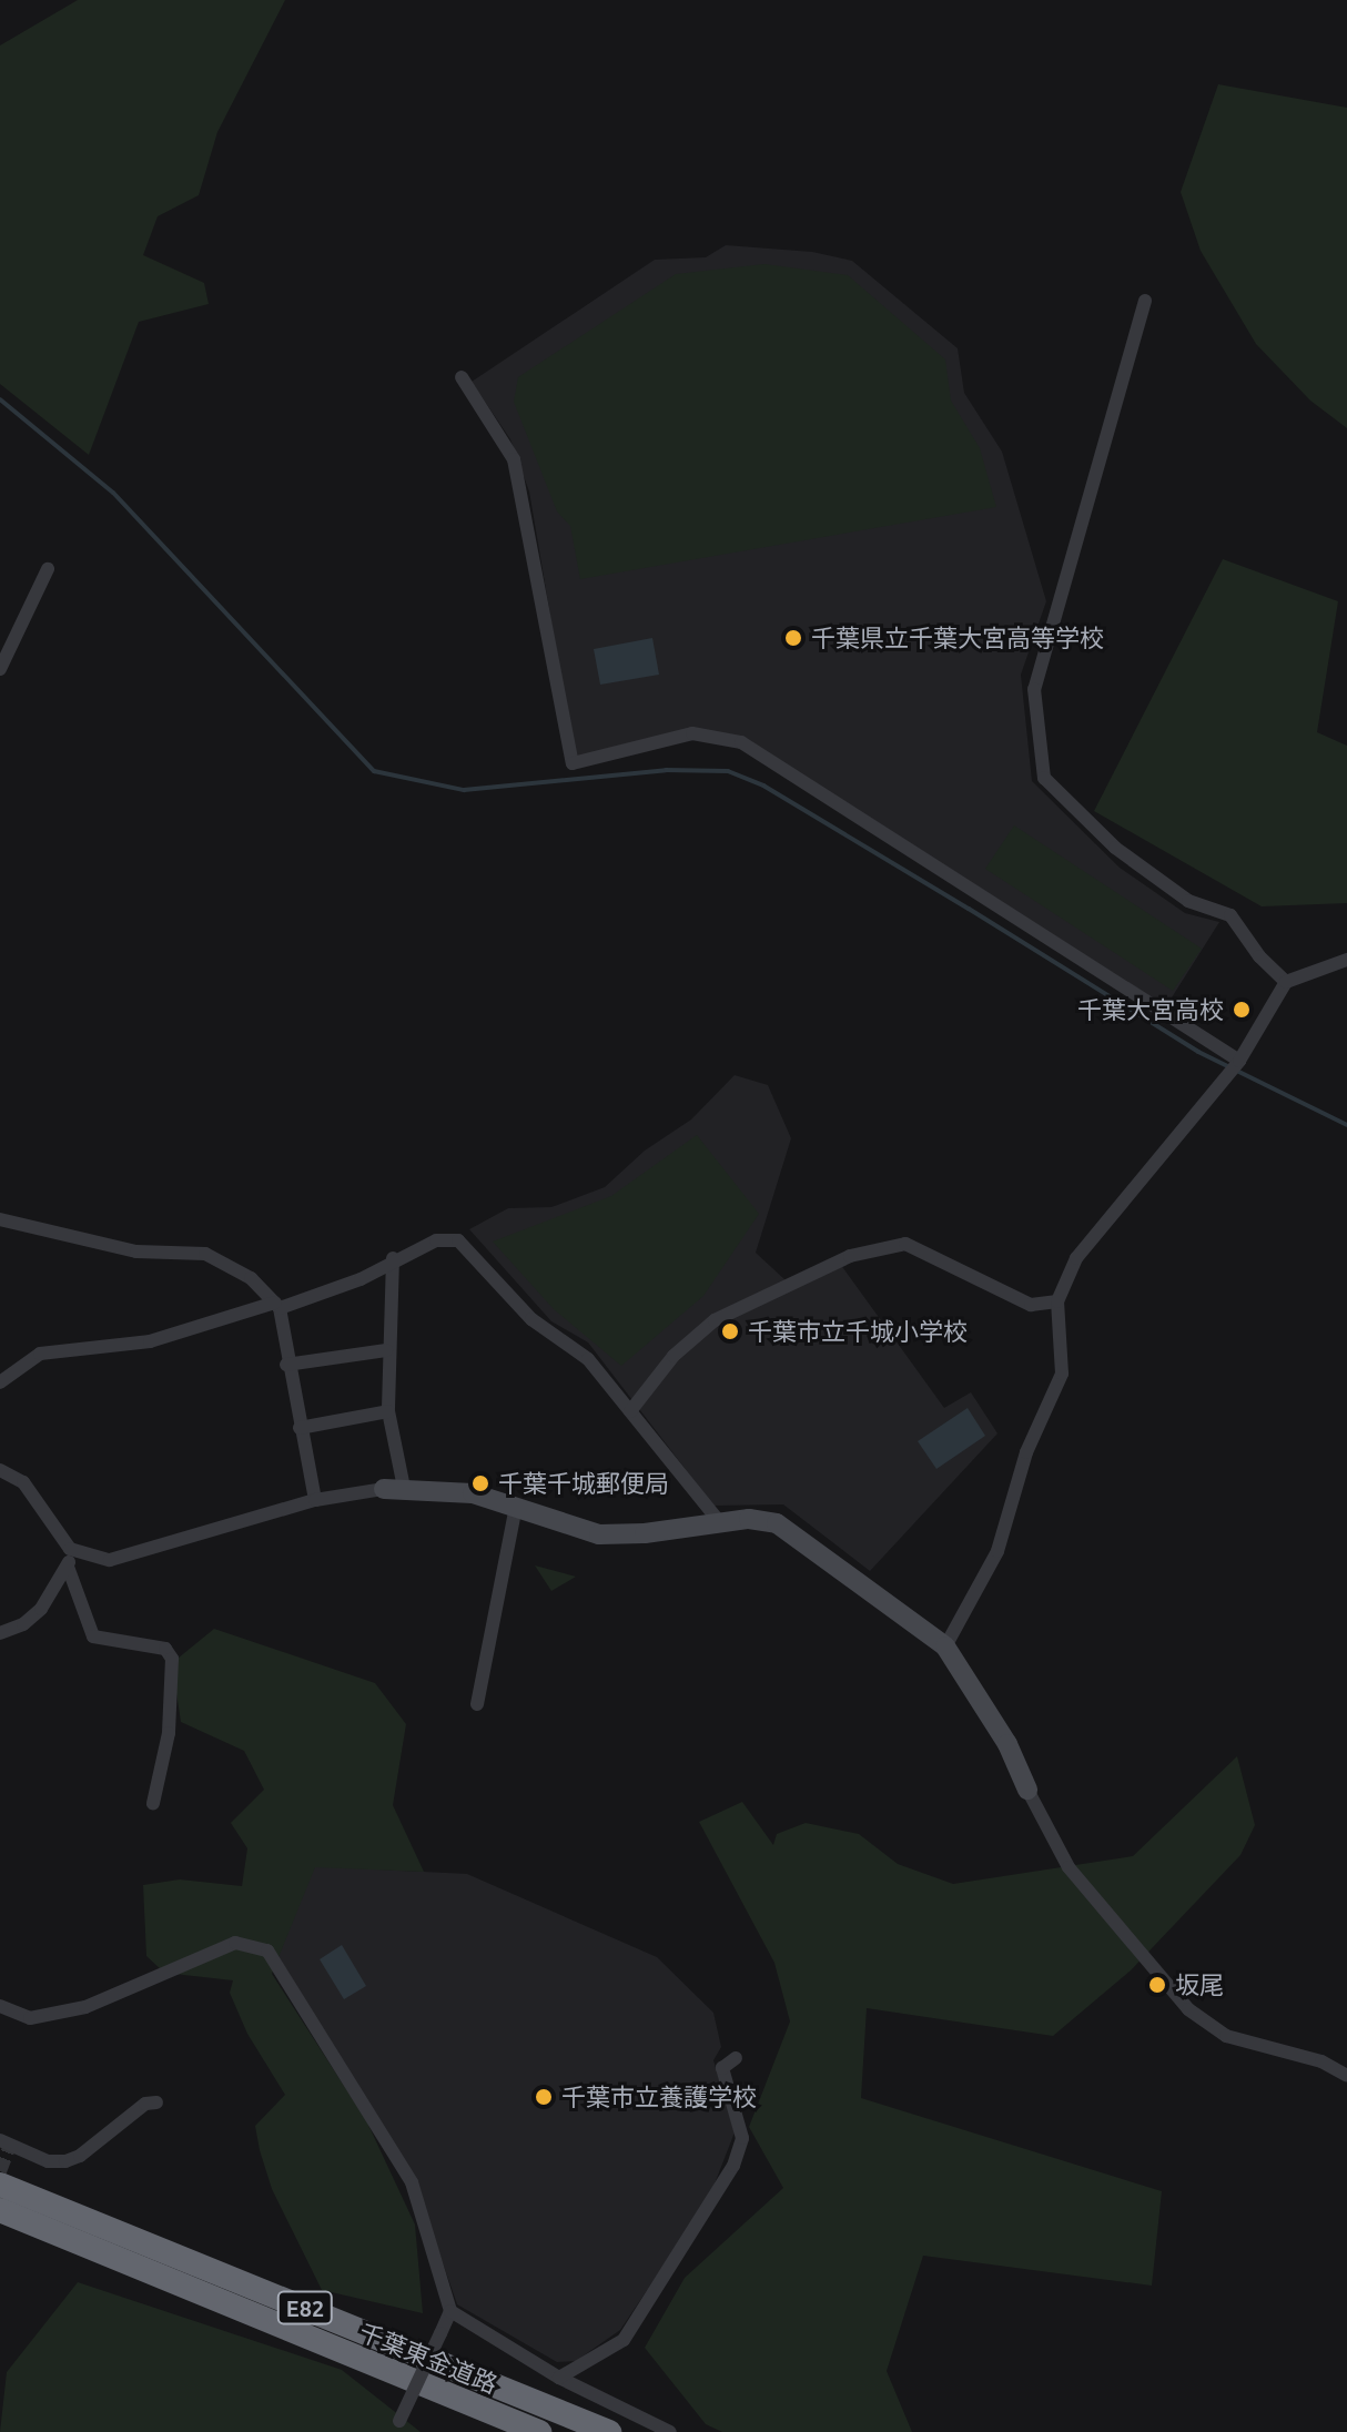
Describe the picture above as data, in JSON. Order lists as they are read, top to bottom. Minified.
{"streets":{"highway":["E82","千葉東金道路"]},"places":["千葉県立千葉大宮高等学校","千葉大宮高校","千葉市立千城小学校","千葉千城郵便局","坂尾","千葉市立養護学校"]}
